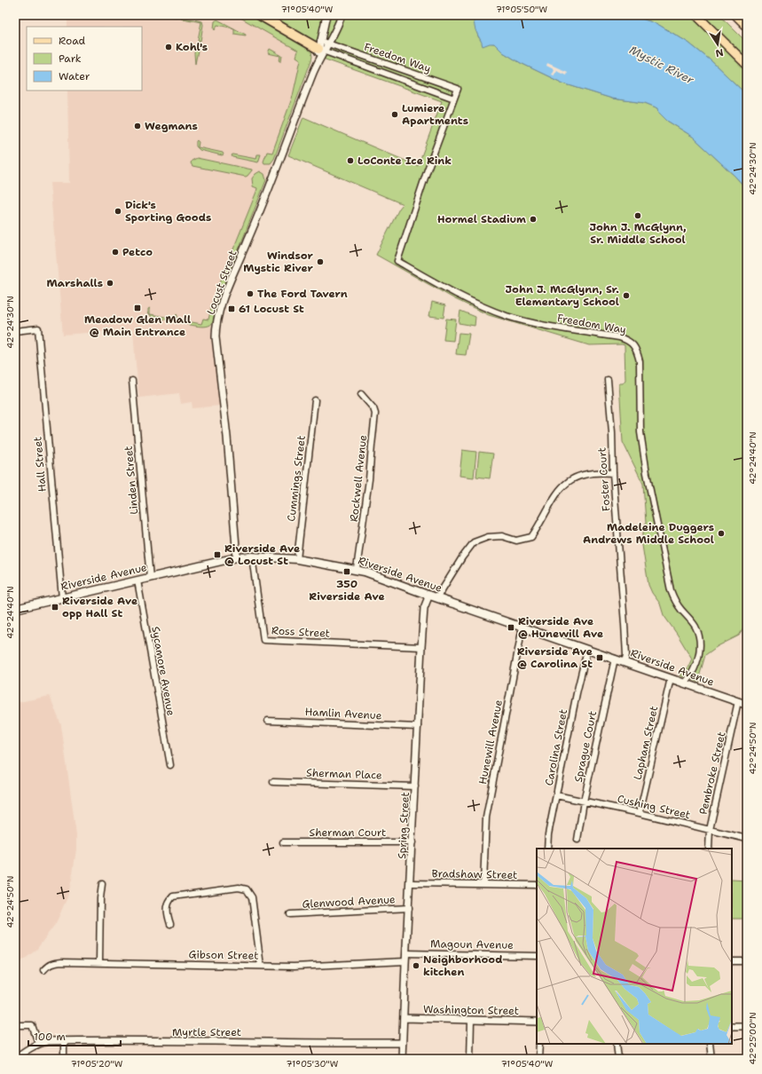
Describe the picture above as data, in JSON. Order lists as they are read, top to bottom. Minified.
{"streets":{"main road":["Riverside Avenue"],"street":["Freedom Way","Locust Street","Hall Street","Cummings Street","Rockwell Avenue","Foster Court","Linden Street","Ross Street","Sycamore Avenue","Hamlin Avenue","Hunewill Avenue","Lapham Street","Sprague Court","Carolina Street","Pembroke Street","Sherman Place","Cushing Street","Spring Street","Sherman Court","Bradshaw Street","Glenwood Avenue","Magoun Avenue","Gibson Street","Washington Street","Myrtle Street"]},"crossings":[["Freedom Way","Locust Street"],["Freedom Way","Riverside Avenue"],["Locust Street","Riverside Avenue"],["Hall Street","Riverside Avenue"],["Cummings Street","Riverside Avenue"],["Rockwell Avenue","Riverside Avenue"],["Foster Court","Riverside Avenue"],["Linden Street","Riverside Avenue"],["Riverside Avenue","Ross Street"],["Riverside Avenue","Sycamore Avenue"],["Riverside Avenue","Hunewill Avenue"],["Riverside Avenue","Lapham Street"],["Riverside Avenue","Sprague Court"],["Riverside Avenue","Carolina Street"],["Riverside Avenue","Pembroke Street"],["Riverside Avenue","Spring Street"],["Ross Street","Spring Street"],["Hamlin Avenue","Spring Street"],["Hunewill Avenue","Bradshaw Street"],["Lapham Street","Cushing Street"],["Sprague Court","Cushing Street"],["Carolina Street","Cushing Street"],["Pembroke Street","Cushing Street"],["Sherman Place","Spring Street"],["Spring Street","Sherman Court"],["Spring Street","Bradshaw Street"],["Spring Street","Glenwood Avenue"],["Spring Street","Magoun Avenue"],["Spring Street","Gibson Street"],["Spring Street","Washington Street"],["Spring Street","Myrtle Street"]],"water":["Mystic River"],"places":{"other":["Kohl's","Lumiere Apartments","Wegmans","LoConte Ice Rink","Dick's Sporting Goods","John J. McGlynn, Sr. Middle School","Hormel Stadium","Petco","Windsor Mystic River","Marshalls","The Ford Tavern","John J. McGlynn, Sr. Elementary School","Madeleine Duggers Andrews Middle School","Neighborhood kitchen"],"transit":["Meadow Glen Mall @ Main Entrance","61 Locust St","Riverside Ave @ Locust St","350 Riverside Ave","Riverside Ave opp Hall St","Riverside Ave @ Hunewill Ave","Riverside Ave @ Carolina St"]},"legend":["Road","Park","Water"],"scale_bar":"100 m","north":"bottom","coordinates":["71°05'40\"W","71°05'50\"W","42°24'30\"N","42°24'40\"N","42°24'50\"N","42°25'00\"N","71°05'20\"W","71°05'30\"W"]}
